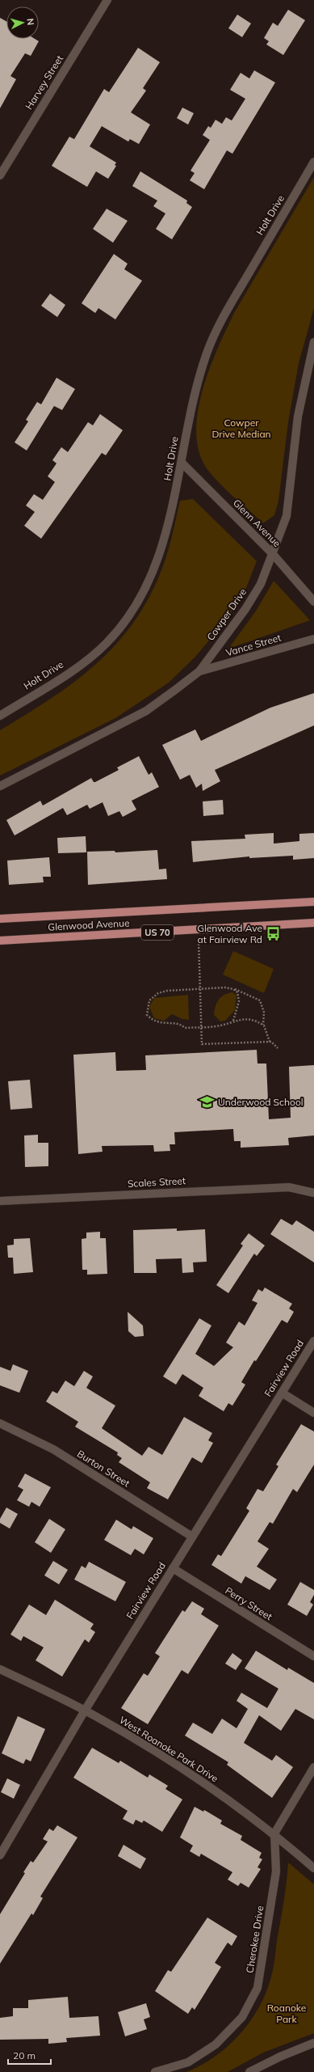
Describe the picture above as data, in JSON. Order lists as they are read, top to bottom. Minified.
{"streets":{"main road":["Glenwood Avenue","US 70"],"street":["Harvey Street","Holt Drive","Glenn Avenue","Cowper Drive","Vance Street","Scales Street","Fairview Road","Burton Street","Perry Street","West Roanoke Park Drive","Cherokee Drive"]},"crossings":[["Holt Drive","Glenn Avenue"],["Glenn Avenue","Cowper Drive"],["Cowper Drive","Vance Street"],["Fairview Road","Burton Street"],["Fairview Road","Perry Street"],["Fairview Road","West Roanoke Park Drive"],["West Roanoke Park Drive","Cherokee Drive"]],"parks":["Cowper Drive Median","Roanoke Park"],"places":{"bus stop":["Glenwood Ave at Fairview Rd"],"school or university":["Underwood School"]},"scale_bar":"20 m","north":"right"}
